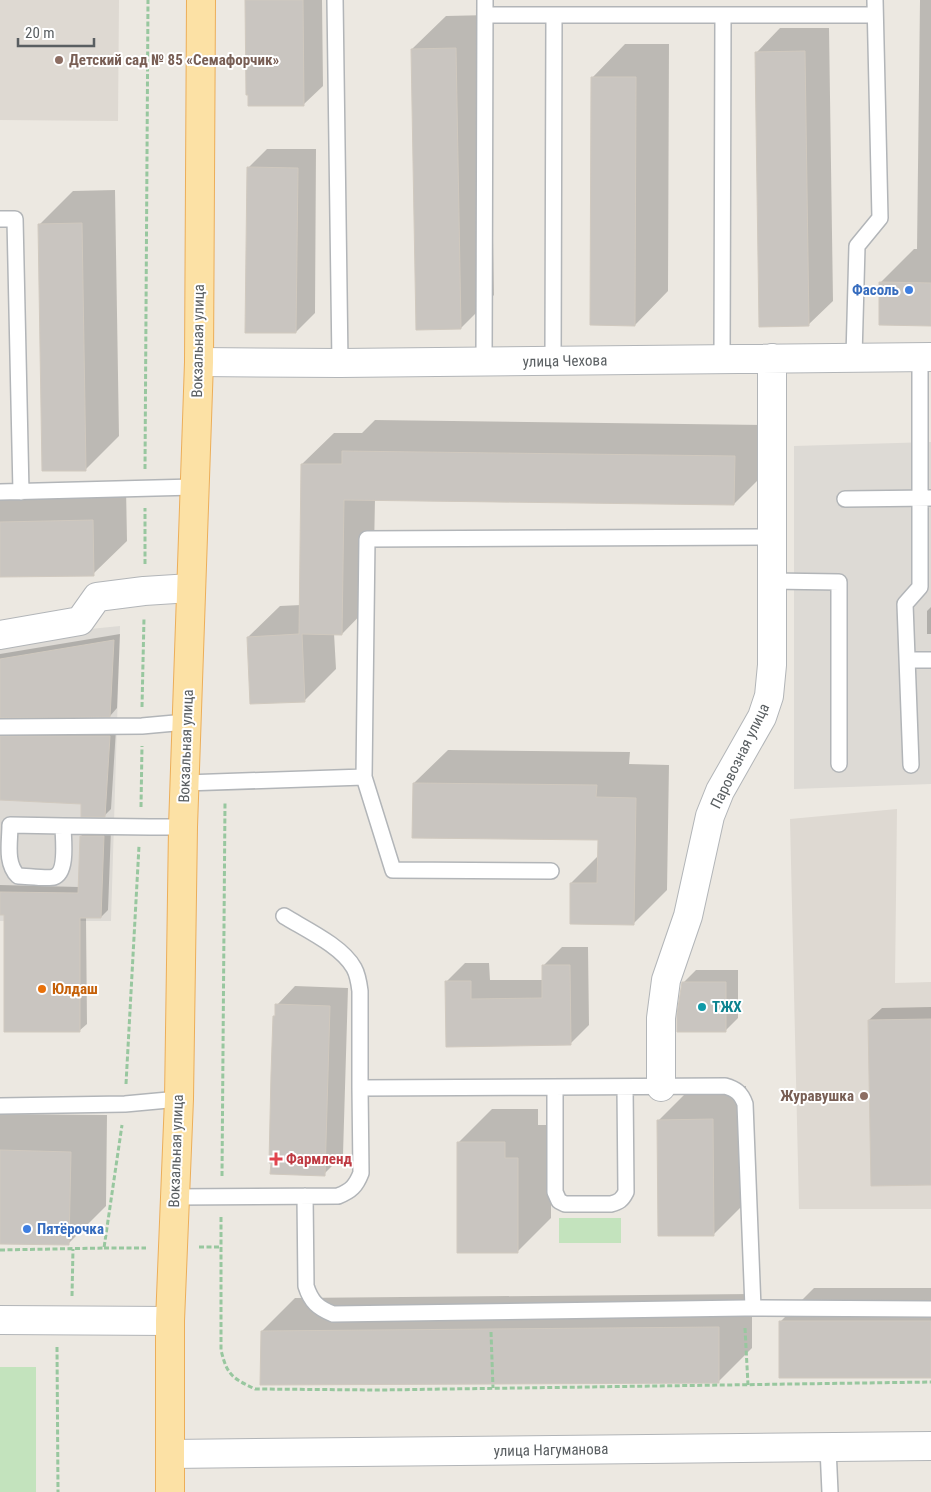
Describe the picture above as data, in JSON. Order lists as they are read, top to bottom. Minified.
{"streets":{"main road":["Вокзальная улица"],"street":["улица Чехова","Паровозная улица","улица Нагуманова"]},"crossings":[["Вокзальная улица","улица Чехова"],["Вокзальная улица","улица Нагуманова"],["улица Чехова","Паровозная улица"]],"places":{"other":["Детский сад № 85 «Семафорчик»","Фасоль","Юлдаш","ТЖХ","Журавушка","Пятёрочка"],"health":["Фармленд"]},"scale_bar":"20 m"}
